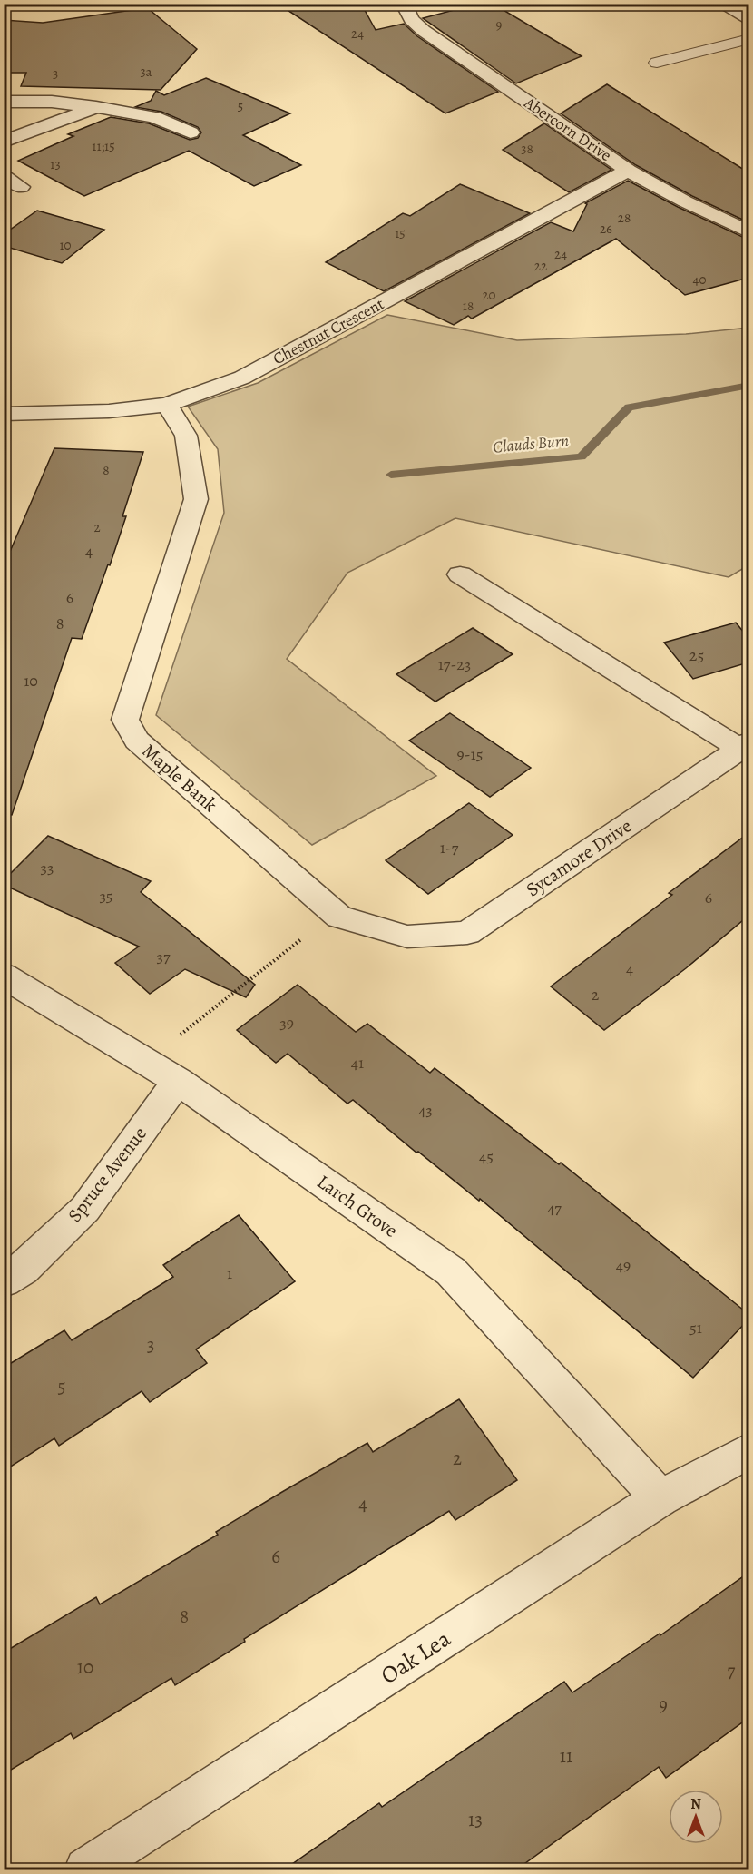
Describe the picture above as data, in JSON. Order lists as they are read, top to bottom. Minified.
{"streets":{"street":["Abercorn Drive","Chestnut Crescent","Maple Bank","Sycamore Drive","Spruce Avenue","Larch Grove","Oak Lea"]},"crossings":[["Abercorn Drive","Chestnut Crescent"],["Chestnut Crescent","Maple Bank"],["Maple Bank","Sycamore Drive"],["Spruce Avenue","Larch Grove"],["Larch Grove","Oak Lea"]],"water":["Clauds Burn"],"house_numbers":["9","24","3a","3","5","11;15","38","13","28","26","15","10","24","22","40","20","18","8","2","4","6","8","25","17-23","10","9-15","1-7","33","35","6","37","4","2","39","41","43","45","47","49","1","51","3","5","2","4","6","8","10","7","9","11","13"],"north":"top"}
